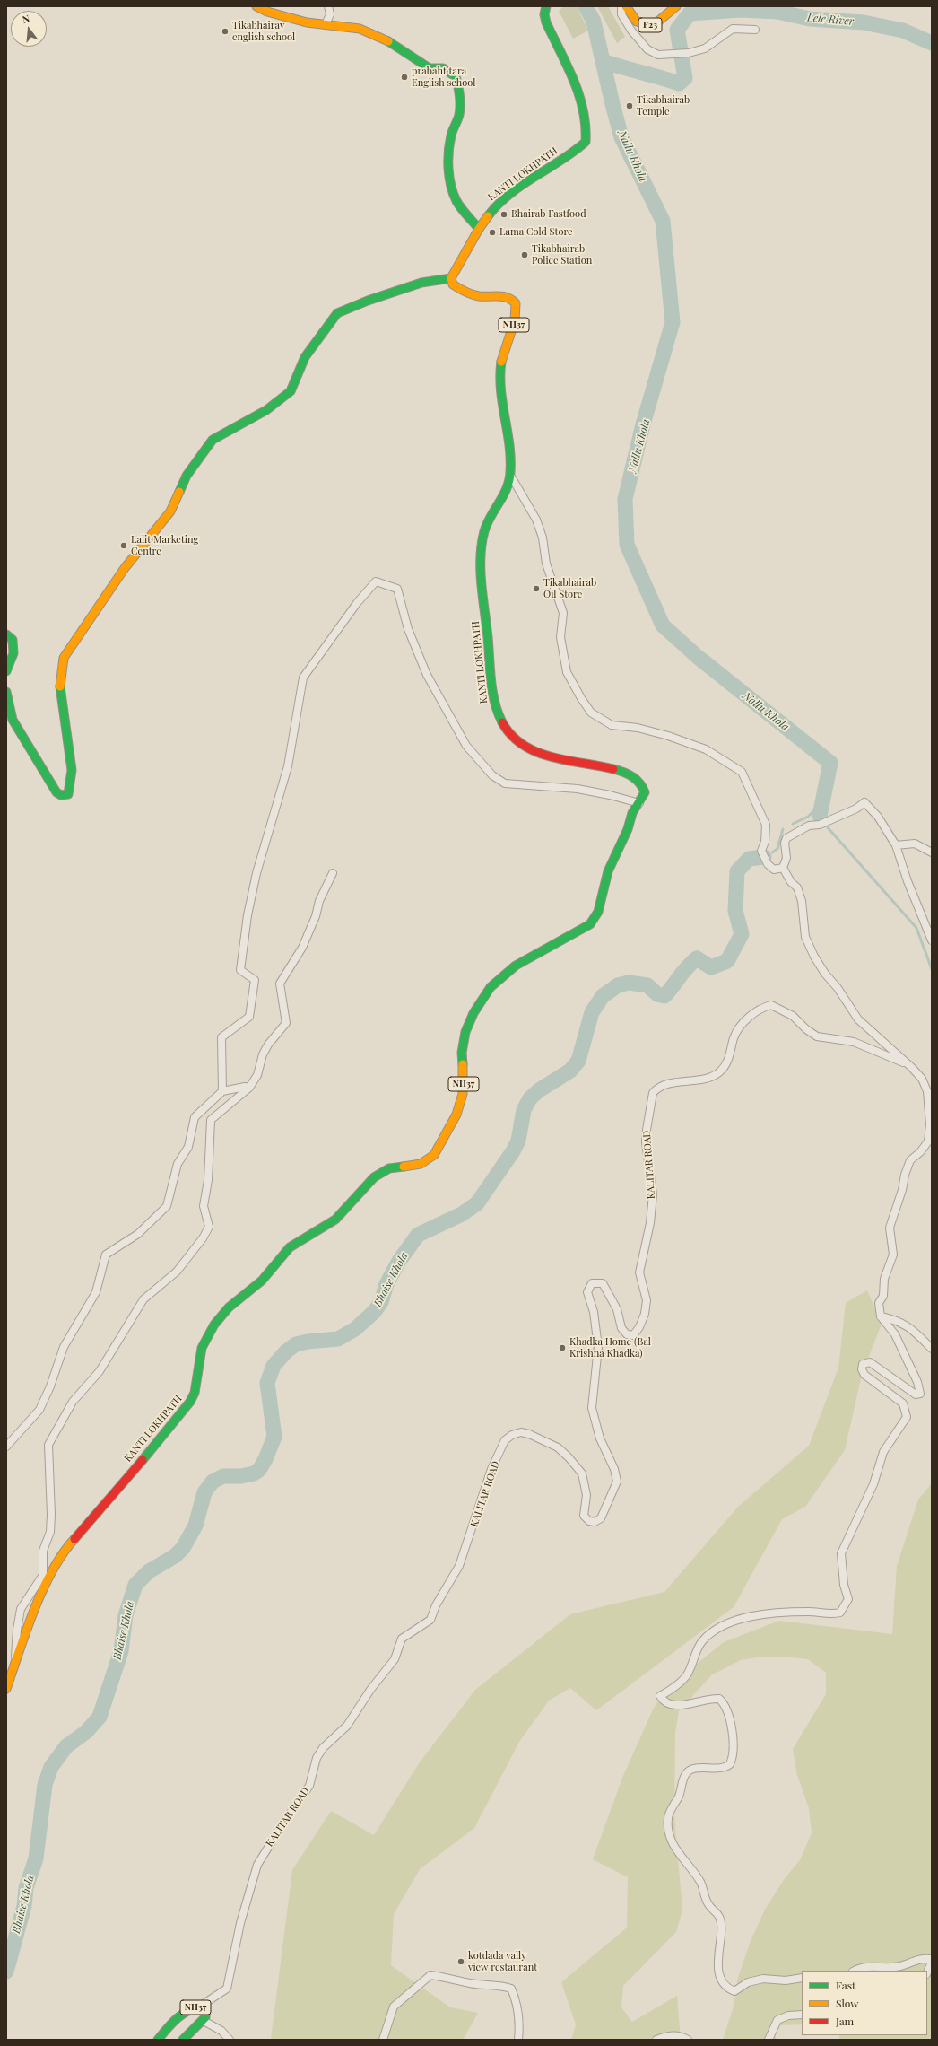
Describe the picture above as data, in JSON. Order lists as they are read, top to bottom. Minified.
{"streets":{"main road":["F23","KANTI LOKHPATH","NH37"],"street":["KALITAR ROAD"]},"crossings":[["NH37","KALITAR ROAD"]],"water":["Lele River","Nallu Khola","Bhaise Khola"],"places":["Tikabhairav english school","prabaht tara English school","Tikabhairab Temple","Bhairab Fastfood","Lama Cold Store","Tikabhairab Police Station","Lalit Marketing Centre","Tikabhairab Oil Store","Khadka Home (Bal Krishna Khadka)","kotdada vally view restaurant"],"legend":["Fast","Slow","Jam"],"north":"top"}
